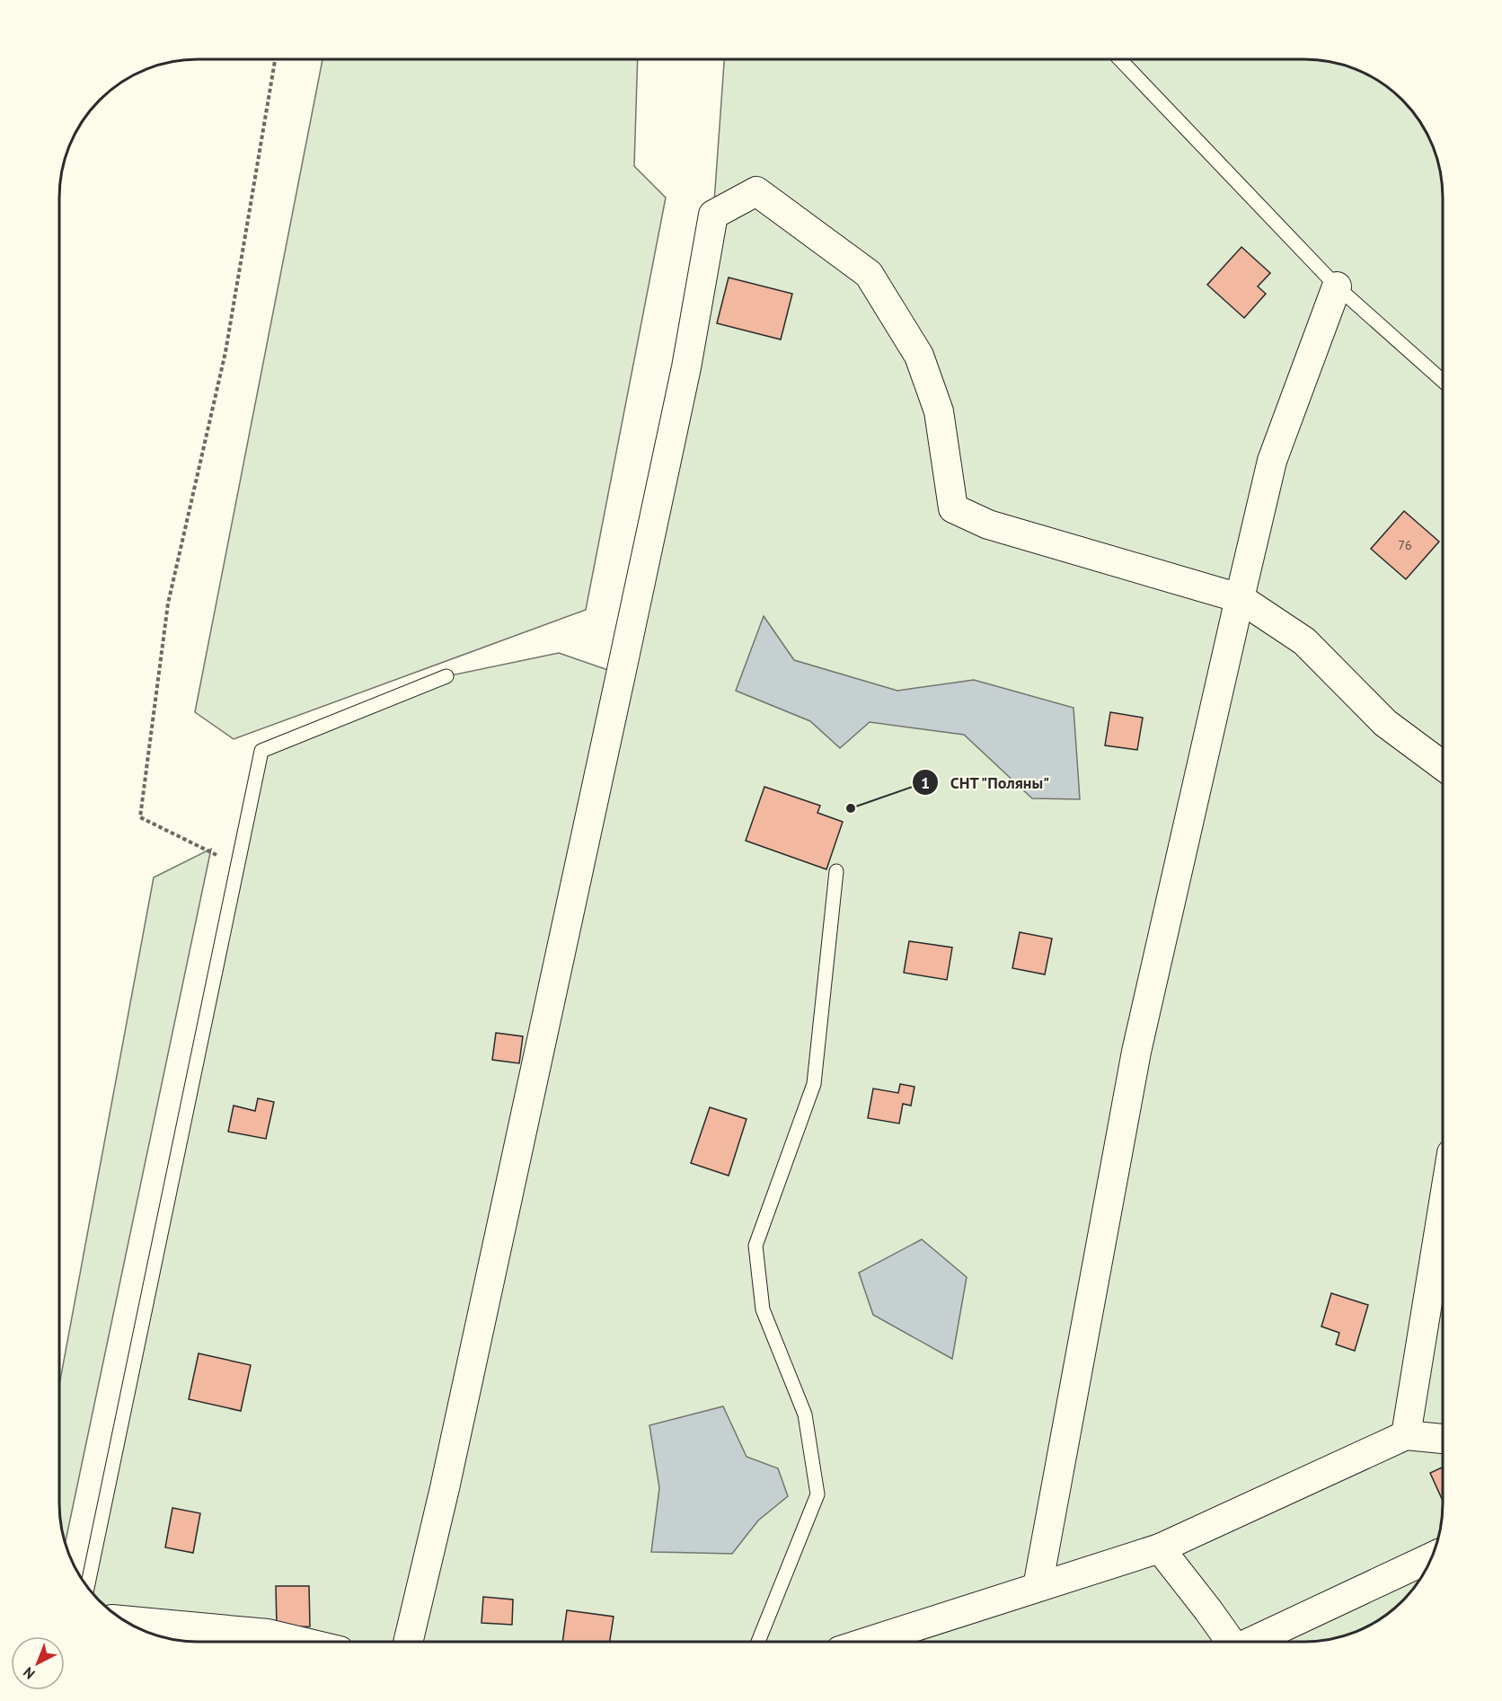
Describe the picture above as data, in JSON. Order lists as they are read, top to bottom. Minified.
{"places":["СНТ \"Поляны\""],"house_numbers":["76"],"north":"bottom left"}
